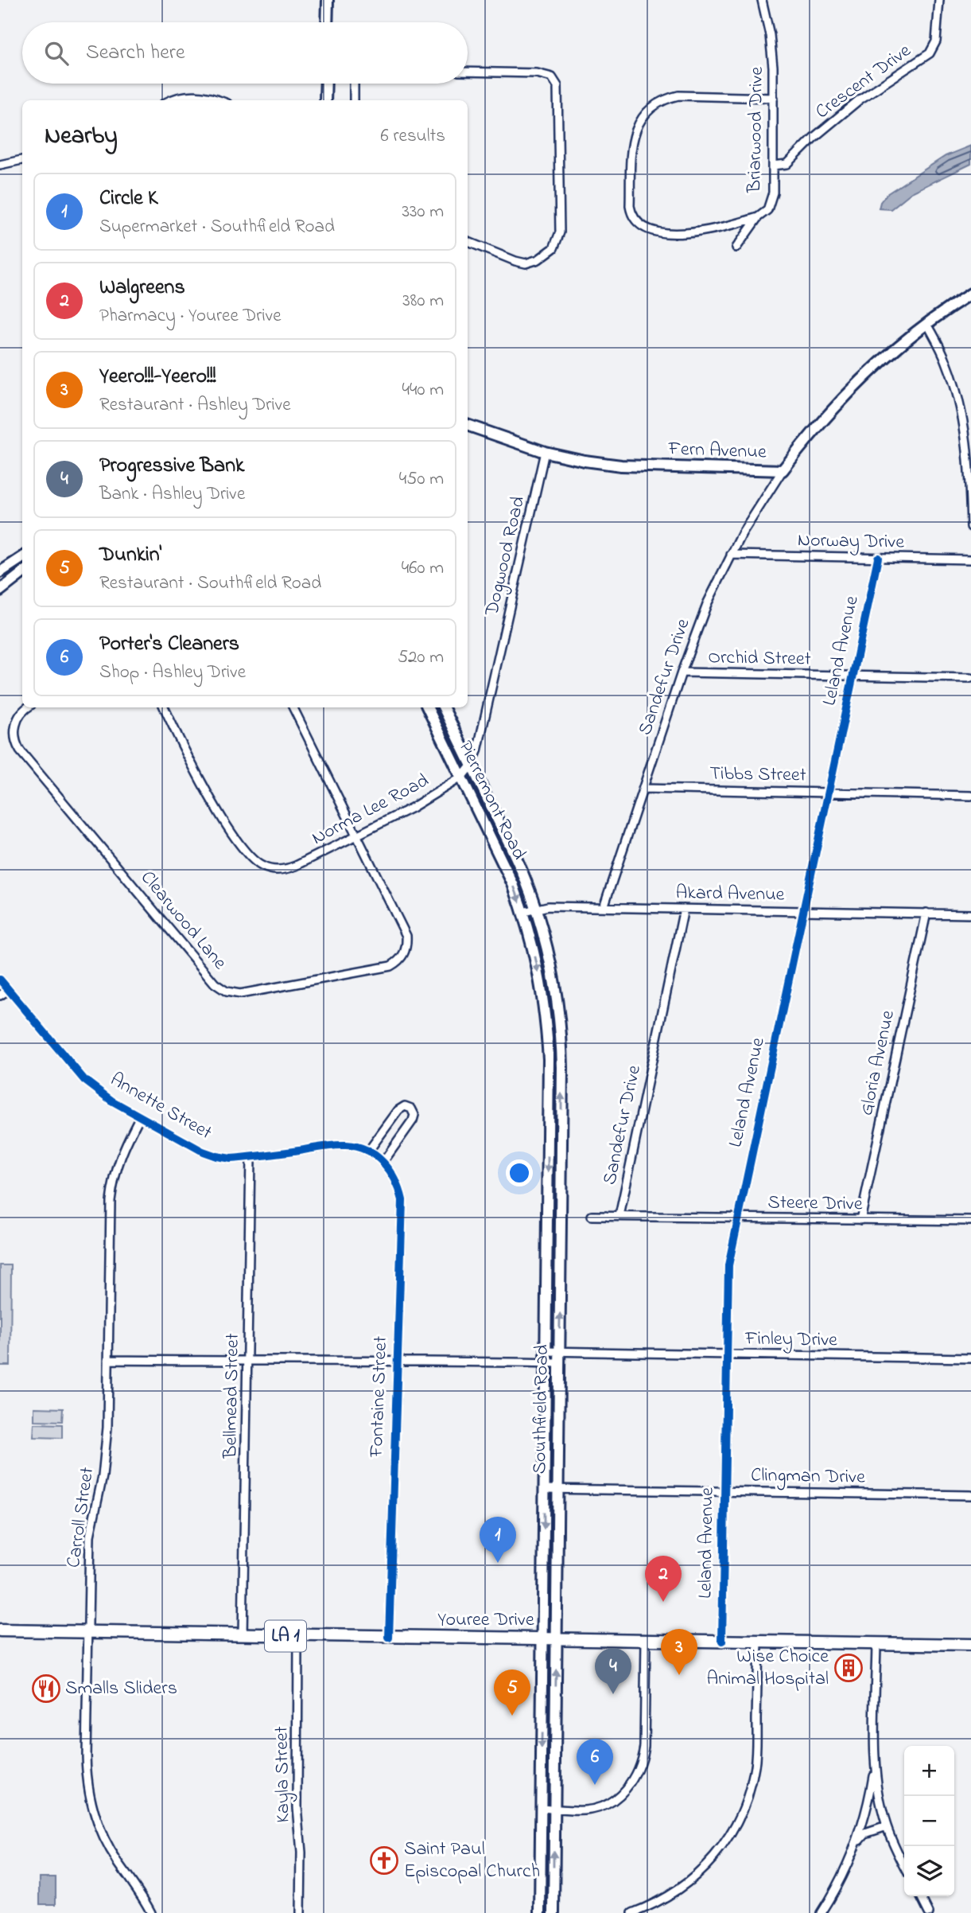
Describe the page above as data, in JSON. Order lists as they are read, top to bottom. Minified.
{"streets":{"main road":["Fern Avenue","Pierremont Road","Southfield Road","Youree Drive","LA 1"],"street":["Crescent Drive","Briarwood Drive","Norway Drive","Dogwood Road","Leland Avenue","Orchid Street","Sandefur Drive","Tibbs Street","Norma Lee Road","Akard Avenue","Clearwood Lane","Gloria Avenue","Annette Street","Steere Drive","Finley Drive","Bellmead Street","Fontaine Street","Clingman Drive","Carroll Street","Kayla Street"]},"crossings":[["Crescent Drive","Briarwood Drive"],["Fern Avenue","Dogwood Road"],["Fern Avenue","Sandefur Drive"],["Norway Drive","Leland Avenue"],["Norway Drive","Sandefur Drive"],["Dogwood Road","Pierremont Road"],["Dogwood Road","Norma Lee Road"],["Leland Avenue","Orchid Street"],["Leland Avenue","Tibbs Street"],["Leland Avenue","Akard Avenue"],["Leland Avenue","Steere Drive"],["Leland Avenue","Finley Drive"],["Leland Avenue","Clingman Drive"],["Leland Avenue","Youree Drive"],["Orchid Street","Sandefur Drive"],["Sandefur Drive","Tibbs Street"],["Sandefur Drive","Akard Avenue"],["Sandefur Drive","Steere Drive"],["Pierremont Road","Norma Lee Road"],["Pierremont Road","Akard Avenue"],["Pierremont Road","Southfield Road"],["Norma Lee Road","Clearwood Lane"],["Akard Avenue","Gloria Avenue"],["Akard Avenue","Southfield Road"],["Gloria Avenue","Steere Drive"],["Annette Street","Bellmead Street"],["Annette Street","Fontaine Street"],["Annette Street","Carroll Street"],["Finley Drive","Southfield Road"],["Bellmead Street","Youree Drive"],["Fontaine Street","Youree Drive"],["Southfield Road","Clingman Drive"],["Southfield Road","Youree Drive"],["Carroll Street","Youree Drive"],["Youree Drive","Kayla Street"]],"places":{"building":["Wise Choice Animal Hospital"],"restaurant":["Smalls Sliders"],"church":["Saint Paul Episcopal Church"]},"page":{"search":"Search here","heading":["Nearby","6 results"],"list":[{"mark":"1","name":"Circle K","note":"Supermarket · Southfield Road","value":"330 m"},{"mark":"2","name":"Walgreens","note":"Pharmacy · Youree Drive","value":"380 m"},{"mark":"3","name":"Yeero!!!-Yeero!!!","note":"Restaurant · Ashley Drive","value":"440 m"},{"mark":"4","name":"Progressive Bank","note":"Bank · Ashley Drive","value":"450 m"},{"mark":"5","name":"Dunkin'","note":"Restaurant · Southfield Road","value":"460 m"},{"mark":"6","name":"Porter's Cleaners","note":"Shop · Ashley Drive","value":"520 m"}],"pins":["1","2","3","4","5","6"],"map_buttons":["+","−"]}}
